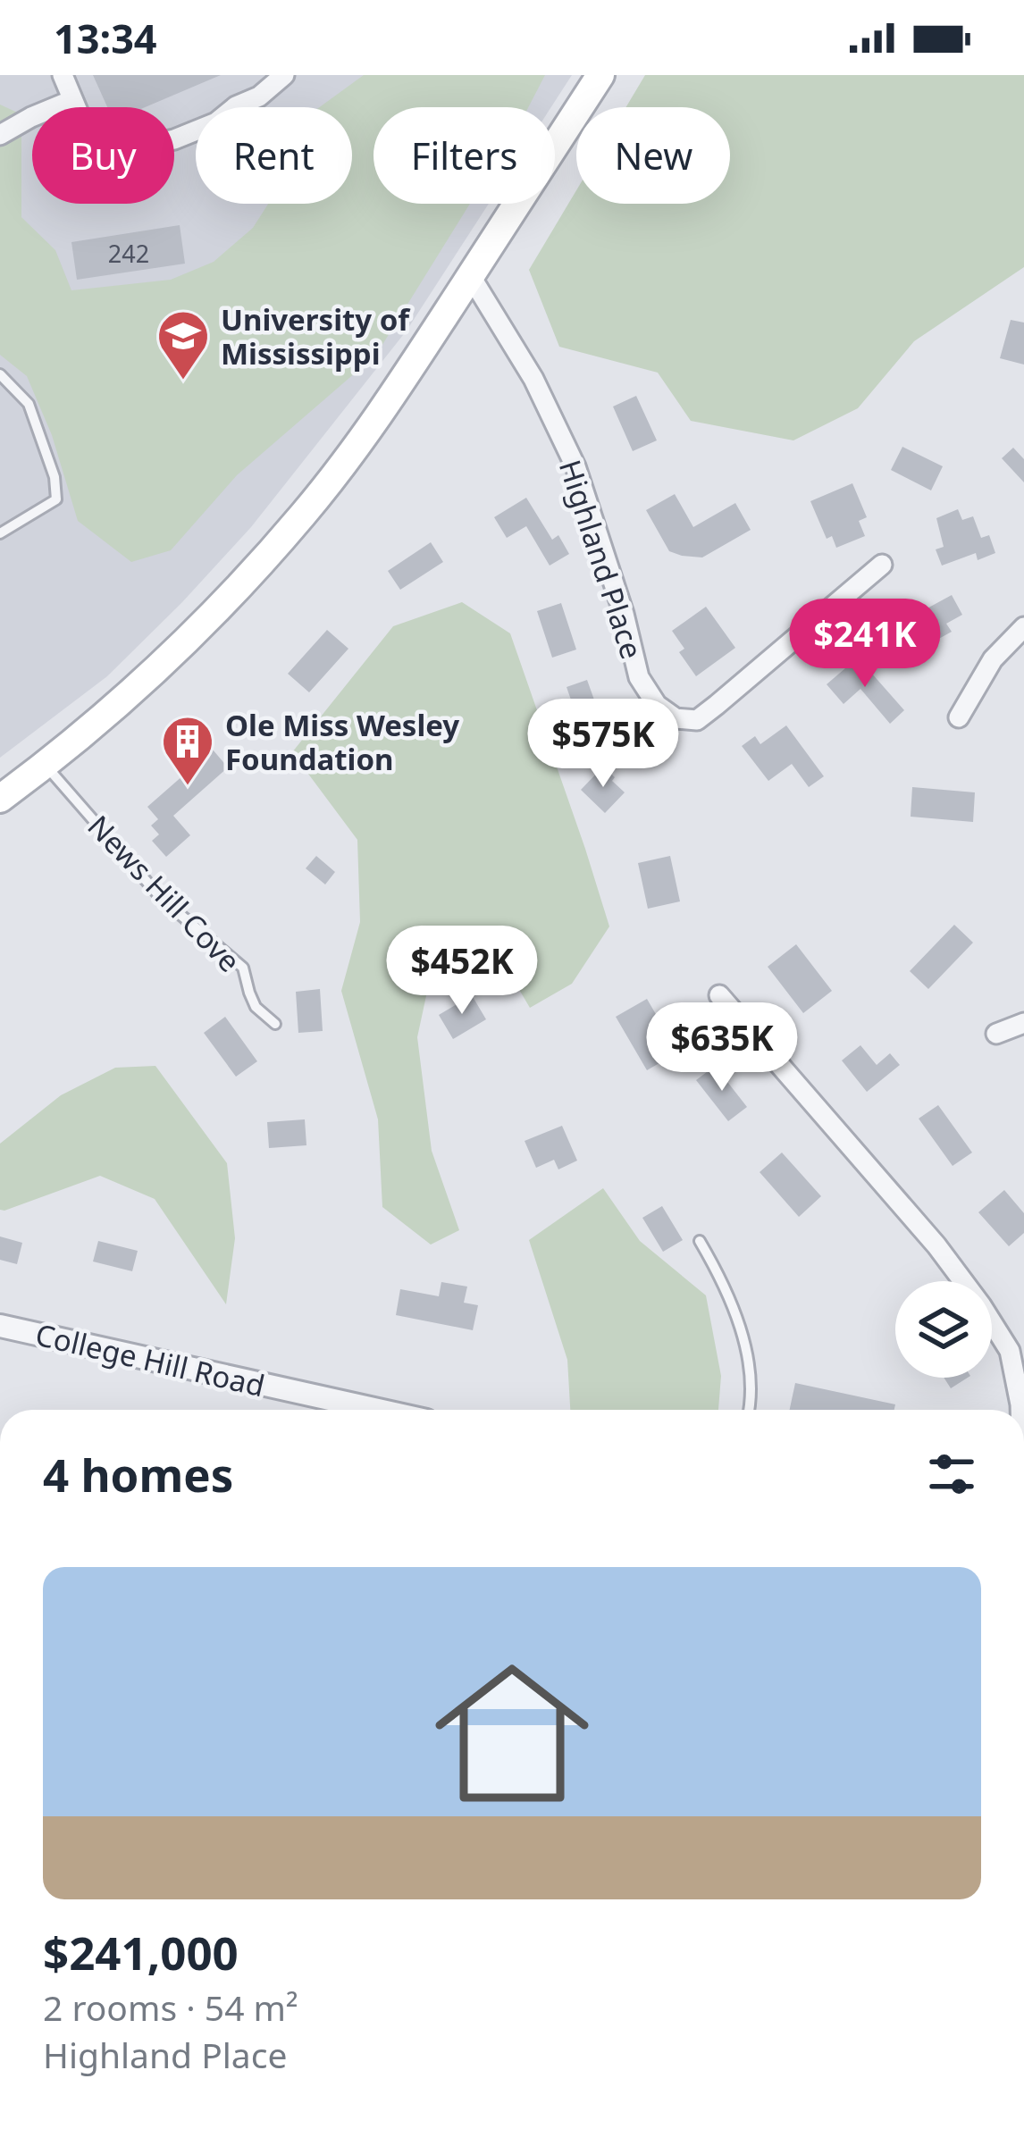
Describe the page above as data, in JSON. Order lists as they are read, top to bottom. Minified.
{"streets":{"street":["Highland Place","College Hill Road"],"lane":["News Hill Cove"]},"places":{"school or university":["University of Mississippi"],"building":["Ole Miss Wesley Foundation"]},"house_numbers":["242"],"page":{"status":"13:34","chip":["Buy","Rent","Filters","New"],"price":["$241K","$575K","$452K","$635K"],"heading":"4 homes","list":[{"name":"$241,000","note":"2 rooms · 54 m² · Highland Place"}]}}
